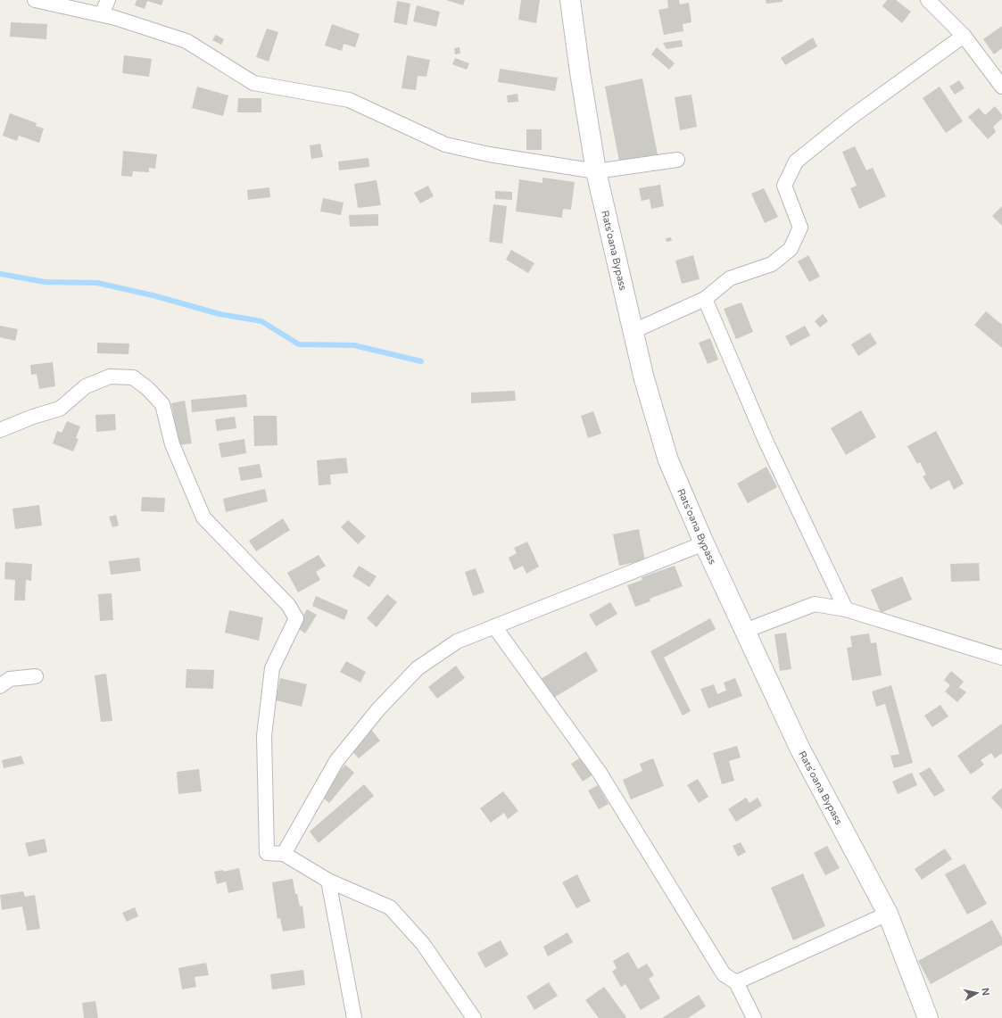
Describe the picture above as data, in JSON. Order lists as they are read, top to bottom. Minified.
{"streets":{"street":["Rats'oana Bypass"]},"north":"right"}
